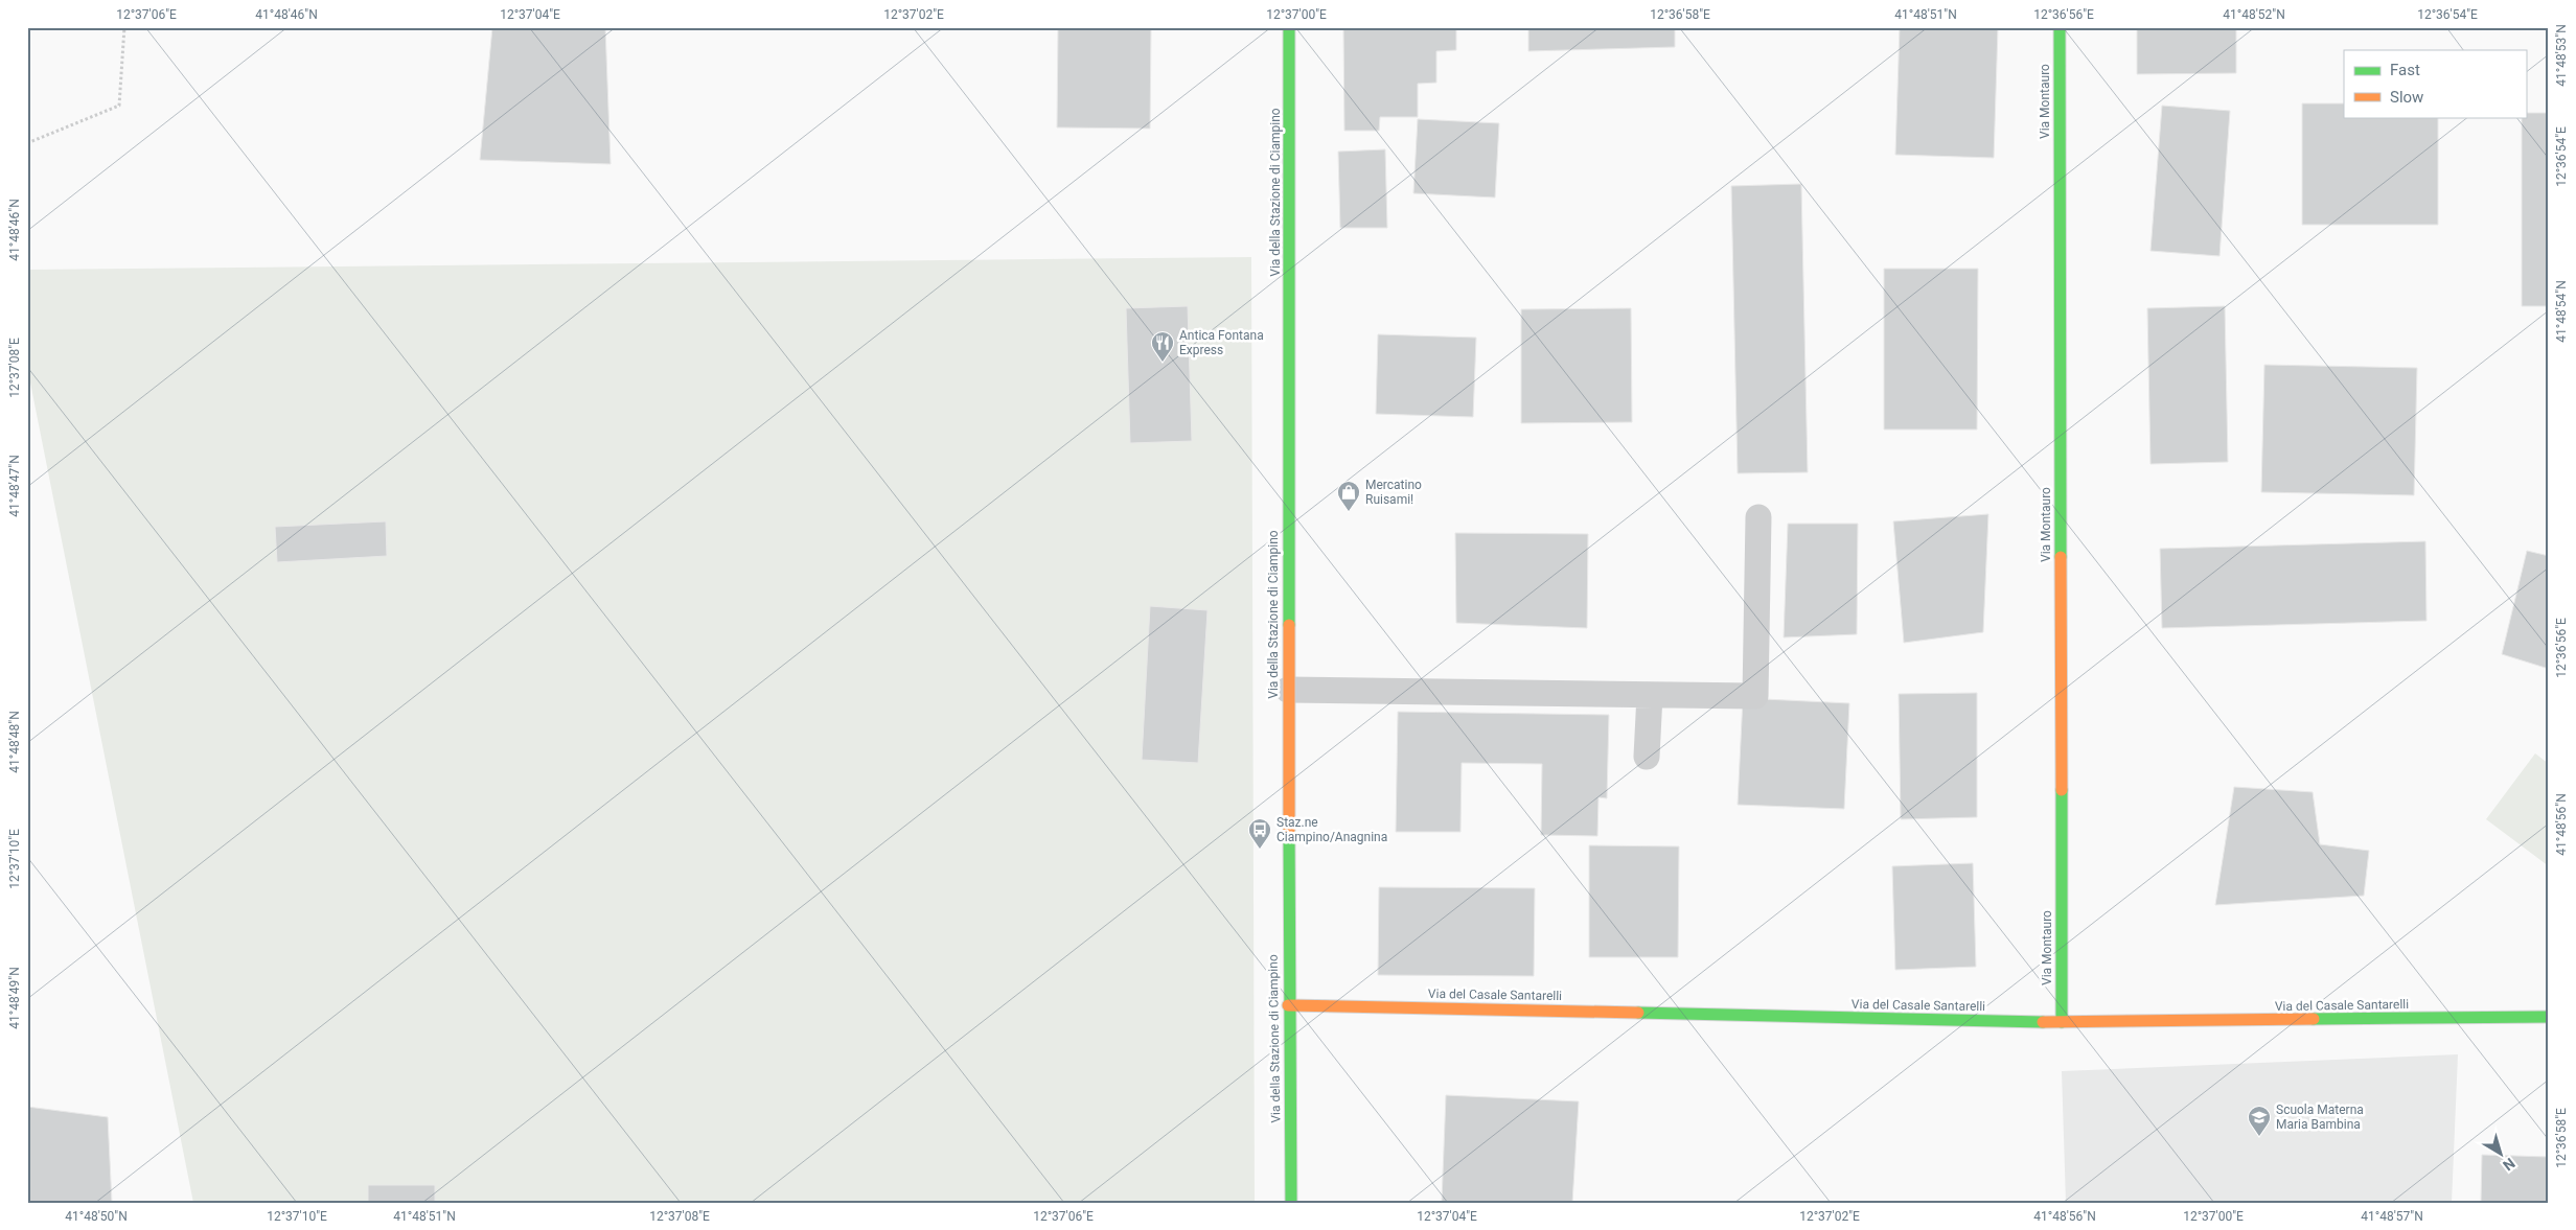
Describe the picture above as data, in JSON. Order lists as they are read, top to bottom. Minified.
{"streets":{"street":["Via Montauro","Via della Stazione di Ciampino","Via del Casale Santarelli"]},"crossings":[["Via Montauro","Via del Casale Santarelli"],["Via della Stazione di Ciampino","Via del Casale Santarelli"]],"places":{"restaurant":["Antica Fontana Express"],"shop":["Mercatino Ruisami!"],"bus stop":["Staz.ne Ciampino/Anagnina"],"school or university":["Scuola Materna Maria Bambina"]},"legend":["Fast","Slow"],"north":"bottom right","coordinates":["12°37'06\"E","41°48'46\"N","12°37'04\"E","12°37'02\"E","12°37'00\"E","12°36'58\"E","41°48'51\"N","12°36'56\"E","41°48'52\"N","12°36'54\"E","41°48'53\"N","41°48'54\"N","12°37'08\"E","41°48'47\"N","41°48'48\"N","41°48'56\"N","12°37'10\"E","41°48'49\"N","41°48'50\"N","41°48'57\"N"]}
